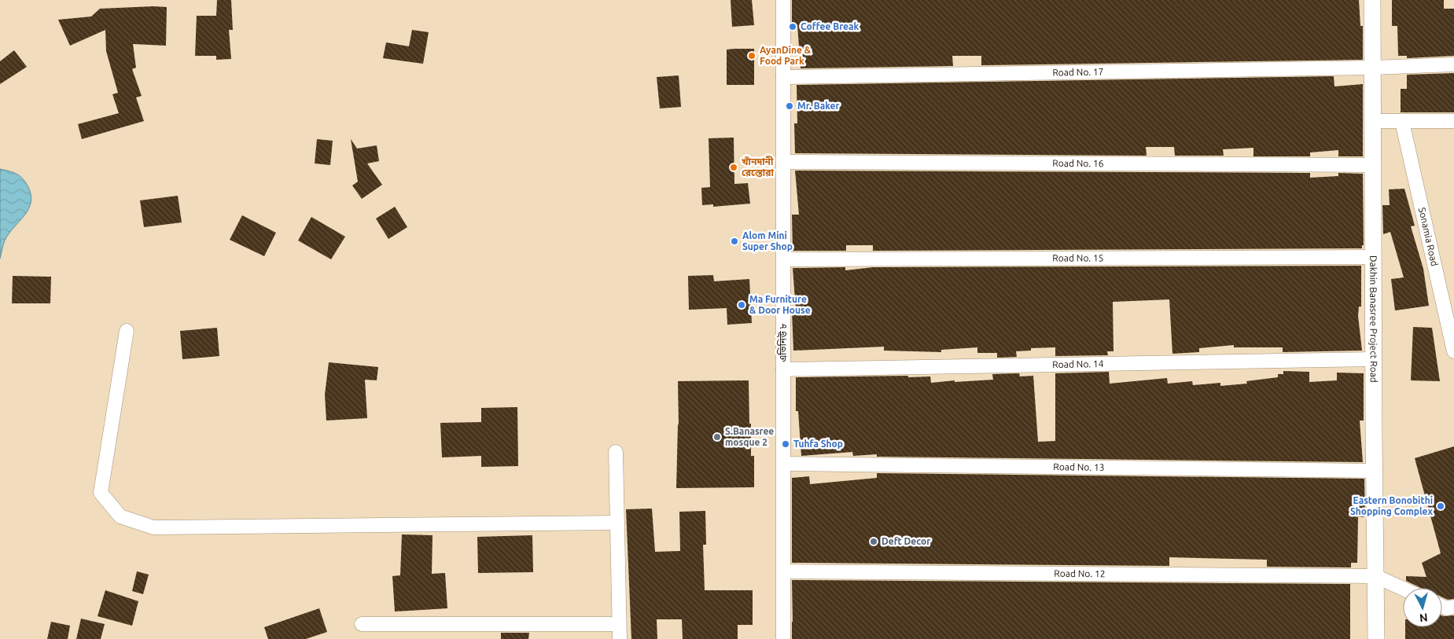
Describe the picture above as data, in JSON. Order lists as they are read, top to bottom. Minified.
{"streets":{"street":["Road No. 17","Road No. 16","Sonamia Road","Road No. 15","Dakhin Banasree Project Road","এভিনিউ ৮","Road No. 14","Road No. 13","Road No. 12"]},"crossings":[["Road No. 17","Dakhin Banasree Project Road"],["Road No. 17","এভিনিউ ৮"],["Road No. 16","Dakhin Banasree Project Road"],["Road No. 16","এভিনিউ ৮"],["Road No. 15","Dakhin Banasree Project Road"],["Road No. 15","এভিনিউ ৮"],["Dakhin Banasree Project Road","Road No. 14"],["Dakhin Banasree Project Road","Road No. 13"],["Dakhin Banasree Project Road","Road No. 12"],["এভিনিউ ৮","Road No. 14"],["এভিনিউ ৮","Road No. 13"],["এভিনিউ ৮","Road No. 12"]],"places":["Coffee Break","AyanDine & Food Park","Mr. Baker","খাঁনদানী রেস্তোরা","Alom Mini Super Shop","Ma Furniture & Door House","S.Banasree mosque 2","Tuhfa Shop","Eastern Bonobithi Shopping Complex","Deft Decor"],"north":"bottom"}
